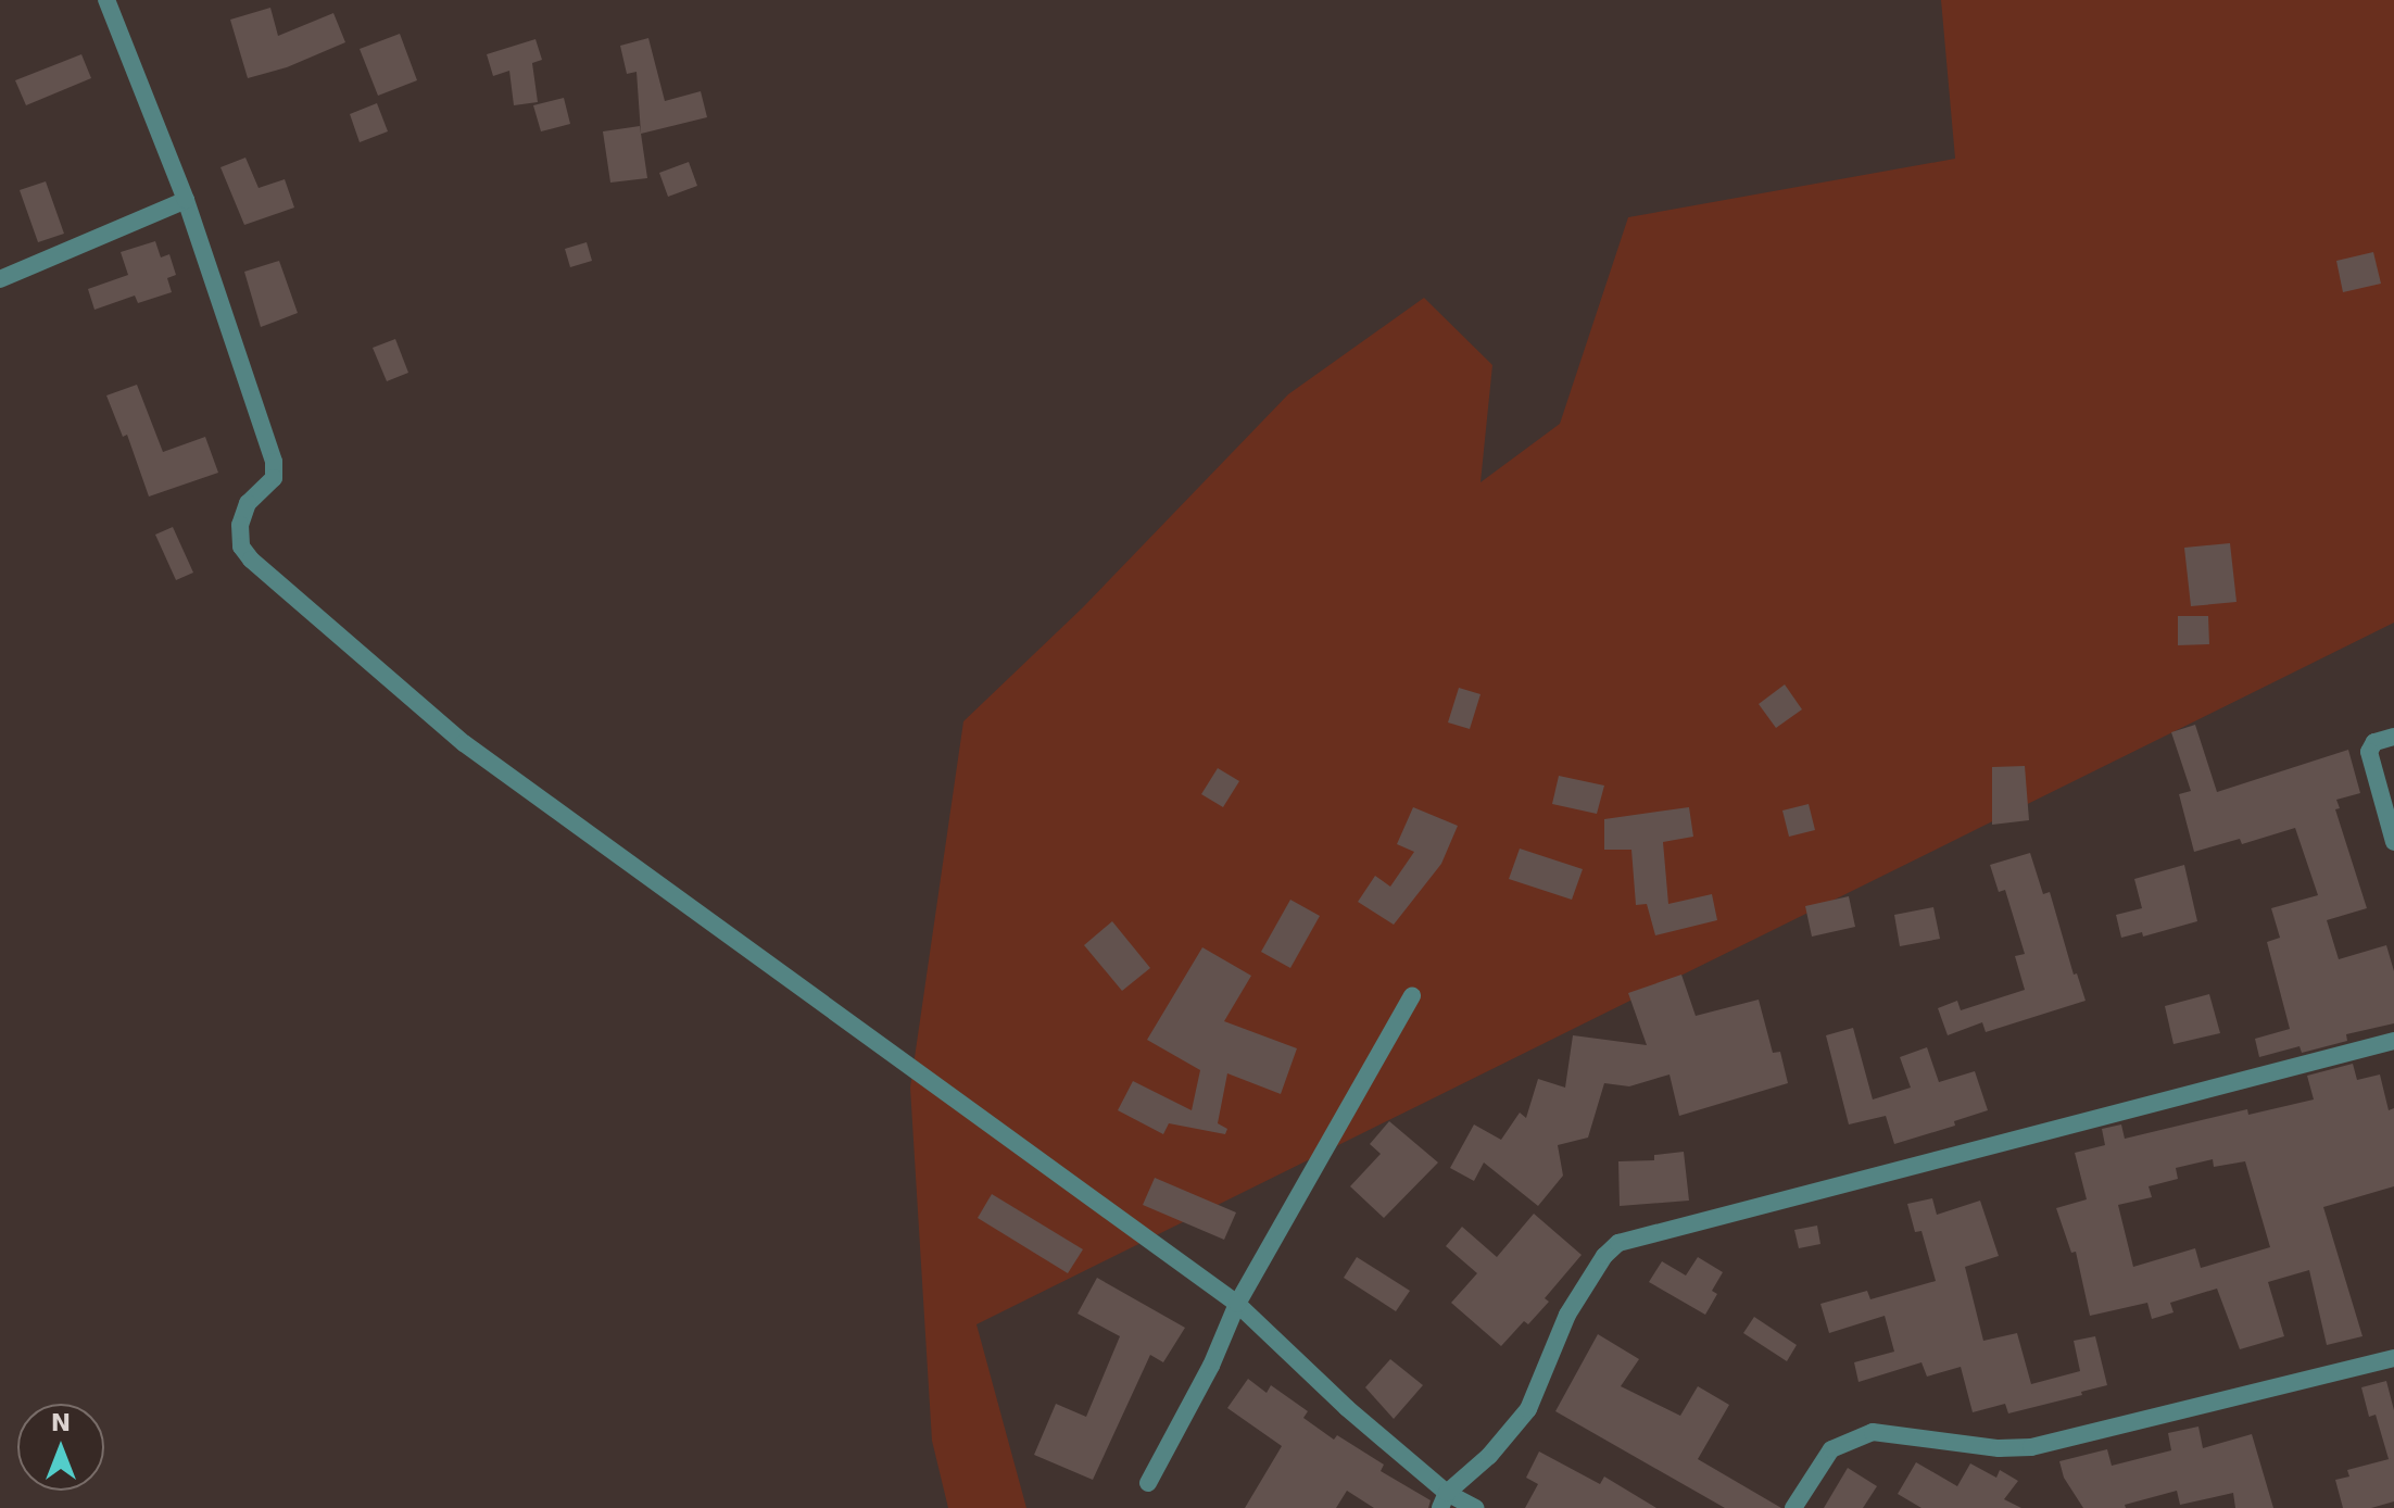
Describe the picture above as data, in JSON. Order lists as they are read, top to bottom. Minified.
{"north":"top"}
